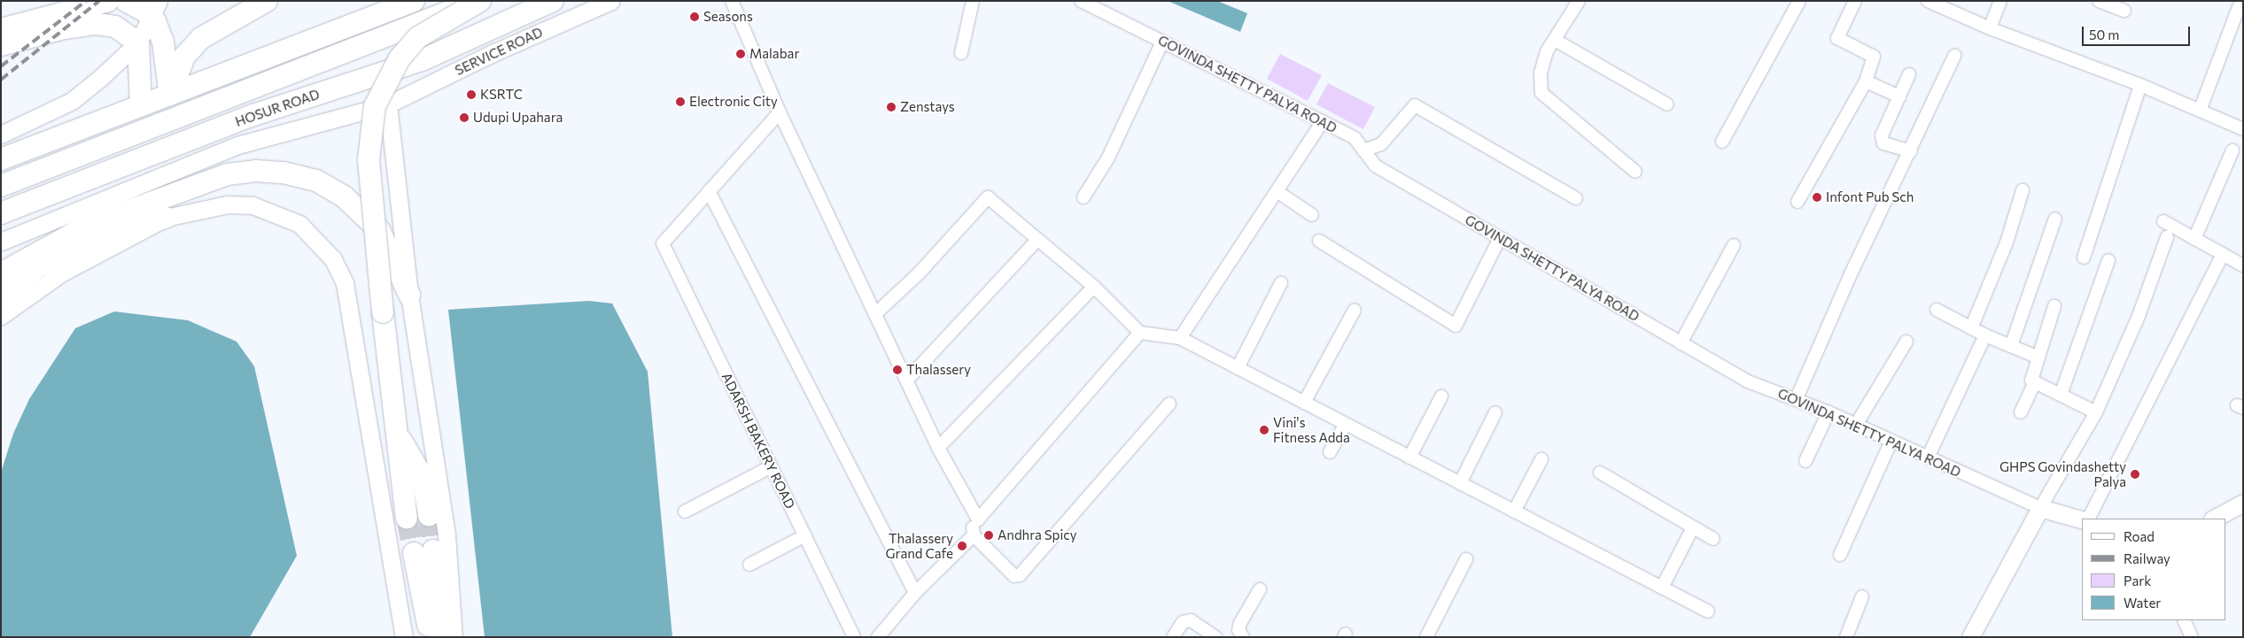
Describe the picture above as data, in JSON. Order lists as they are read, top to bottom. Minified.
{"streets":{"highway":["HOSUR ROAD"],"street":["SERVICE ROAD","GOVINDA SHETTY PALYA ROAD","ADARSH BAKERY ROAD"]},"places":["Seasons","Malabar","KSRTC","Electronic City","Zenstays","Udupi Upahara","Infont Pub Sch","Thalassery","Vini's Fitness Adda","GHPS Govindashetty Palya","Andhra Spicy","Thalassery Grand Cafe"],"legend":["Road","Railway","Park","Water"],"scale_bar":"50 m"}
